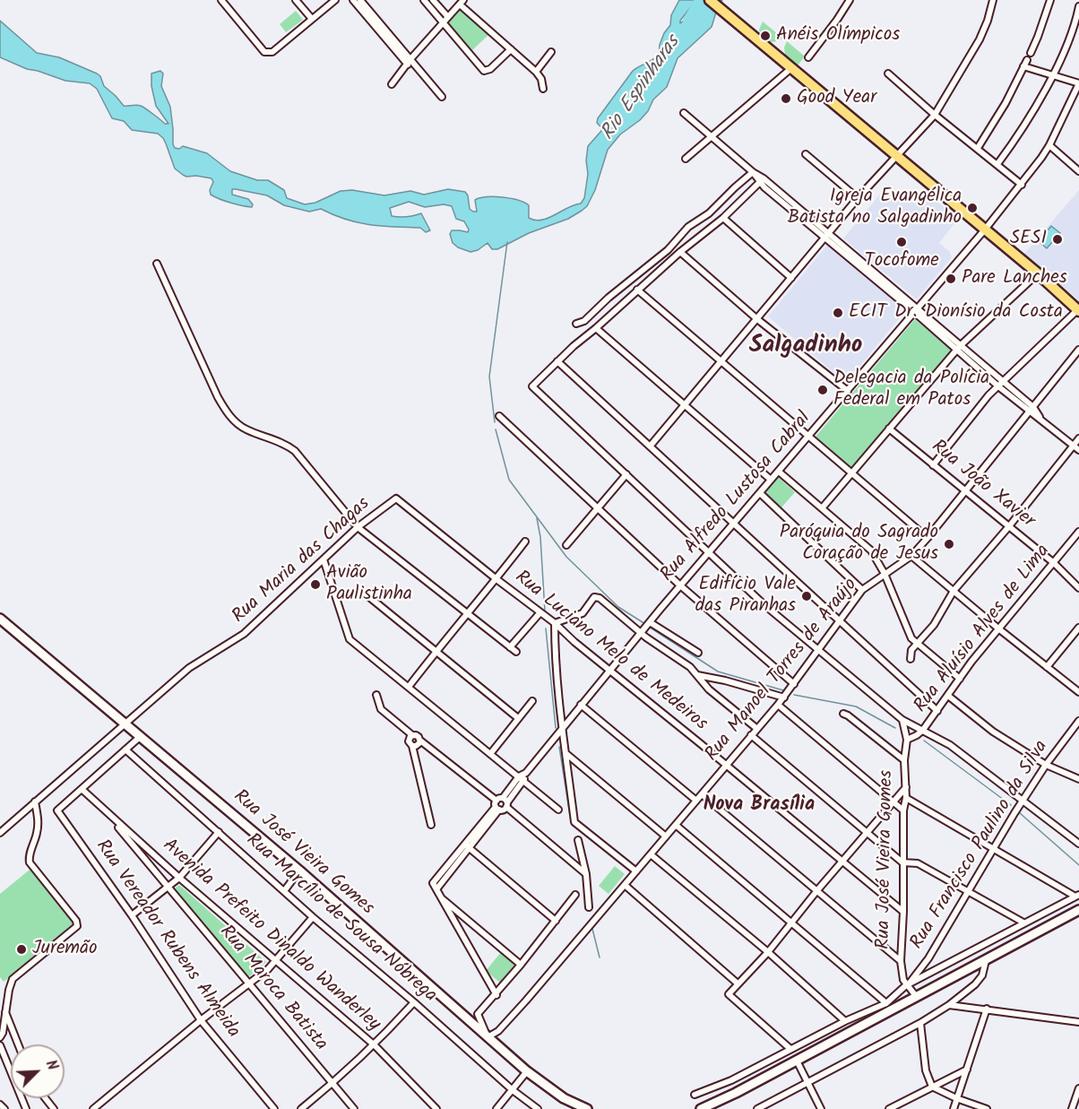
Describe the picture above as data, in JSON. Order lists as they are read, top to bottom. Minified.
{"streets":{"main road":["Rua José Vieira Gomes"],"street":["Rua João Xavier","Rua Alfredo Lustosa Cabral","Rua Maria das Chagas","Rua Aluísio Alves de Lima","Rua Luciano Melo de Medeiros","Rua Manoel Torres de Araújo","Rua Francisco Paulino da Silva","Rua Marcílio de Sousa Nóbrega","Avenida Prefeito Dinaldo Wanderley","Rua Vereador Rubens Almeida","Rua Maroca Batista"]},"crossings":[["Rua João Xavier","Rua Aluísio Alves de Lima"],["Rua João Xavier","Rua Manoel Torres de Araújo"],["Rua Alfredo Lustosa Cabral","Rua Luciano Melo de Medeiros"],["Rua Maria das Chagas","Rua Luciano Melo de Medeiros"],["Rua Maria das Chagas","Rua José Vieira Gomes"],["Rua Aluísio Alves de Lima","Rua José Vieira Gomes"],["Rua Luciano Melo de Medeiros","Rua Manoel Torres de Araújo"],["Rua Luciano Melo de Medeiros","Rua José Vieira Gomes"],["Rua Manoel Torres de Araújo","Rua José Vieira Gomes"],["Rua Francisco Paulino da Silva","Rua José Vieira Gomes"],["Avenida Prefeito Dinaldo Wanderley","Rua Vereador Rubens Almeida"],["Avenida Prefeito Dinaldo Wanderley","Rua Maroca Batista"]],"districts":["Salgadinho","Nova Brasília"],"water":["Rio Espinharas"],"places":["Anéis Olímpicos","Good Year","Igreja Evangélica Batista no Salgadinho","SESI","Tocofome","Pare Lanches","ECIT Dr. Dionísio da Costa","Delegacia da Polícia Federal em Patos","Paróquia do Sagrado Coração de Jesus","Avião Paulistinha","Edifício Vale das Piranhas","Juremão"],"north":"top right"}
